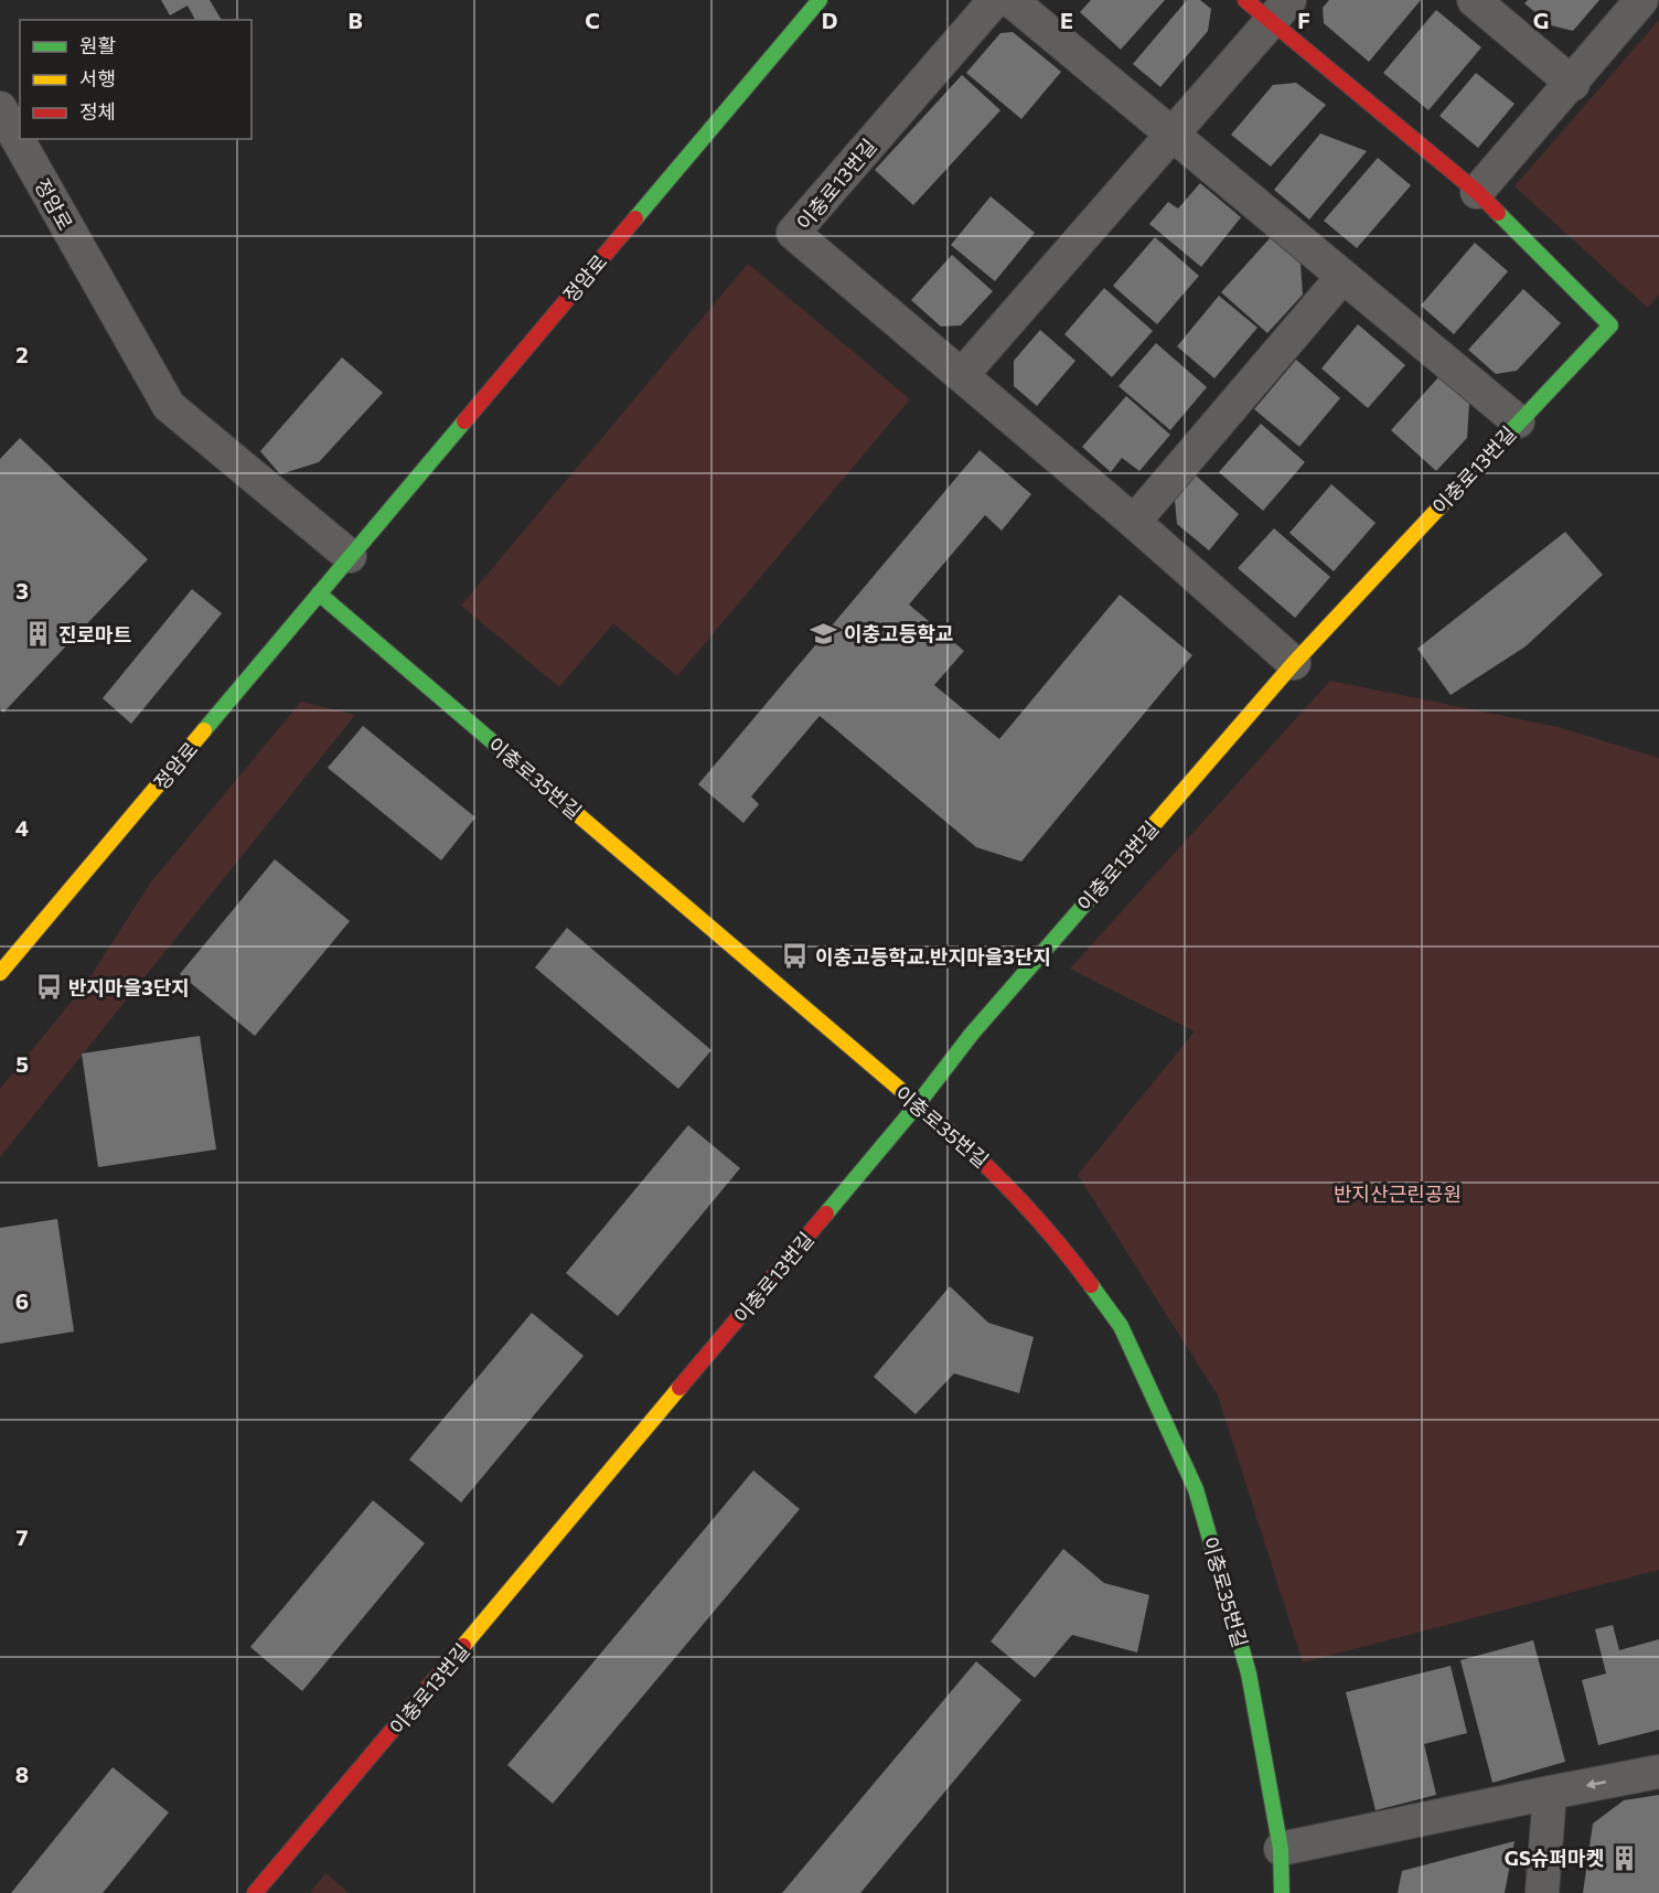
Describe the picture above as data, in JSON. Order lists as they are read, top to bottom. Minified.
{"streets":{"street":["이충로13번길","정암로","이충로35번길"]},"crossings":[["이충로13번길","이충로35번길"],["정암로","이충로35번길"]],"parks":["반지산근린공원"],"places":{"school or university":["이충고등학교"],"building":["진로마트","GS슈퍼마켓"],"bus stop":["이충고등학교.반지마을3단지","반지마을3단지"]},"legend":["원활","서행","정체"],"grid":{"columns":["B","C","D","E","F","G"],"rows":["2","3","4","5","6","7","8"]}}
